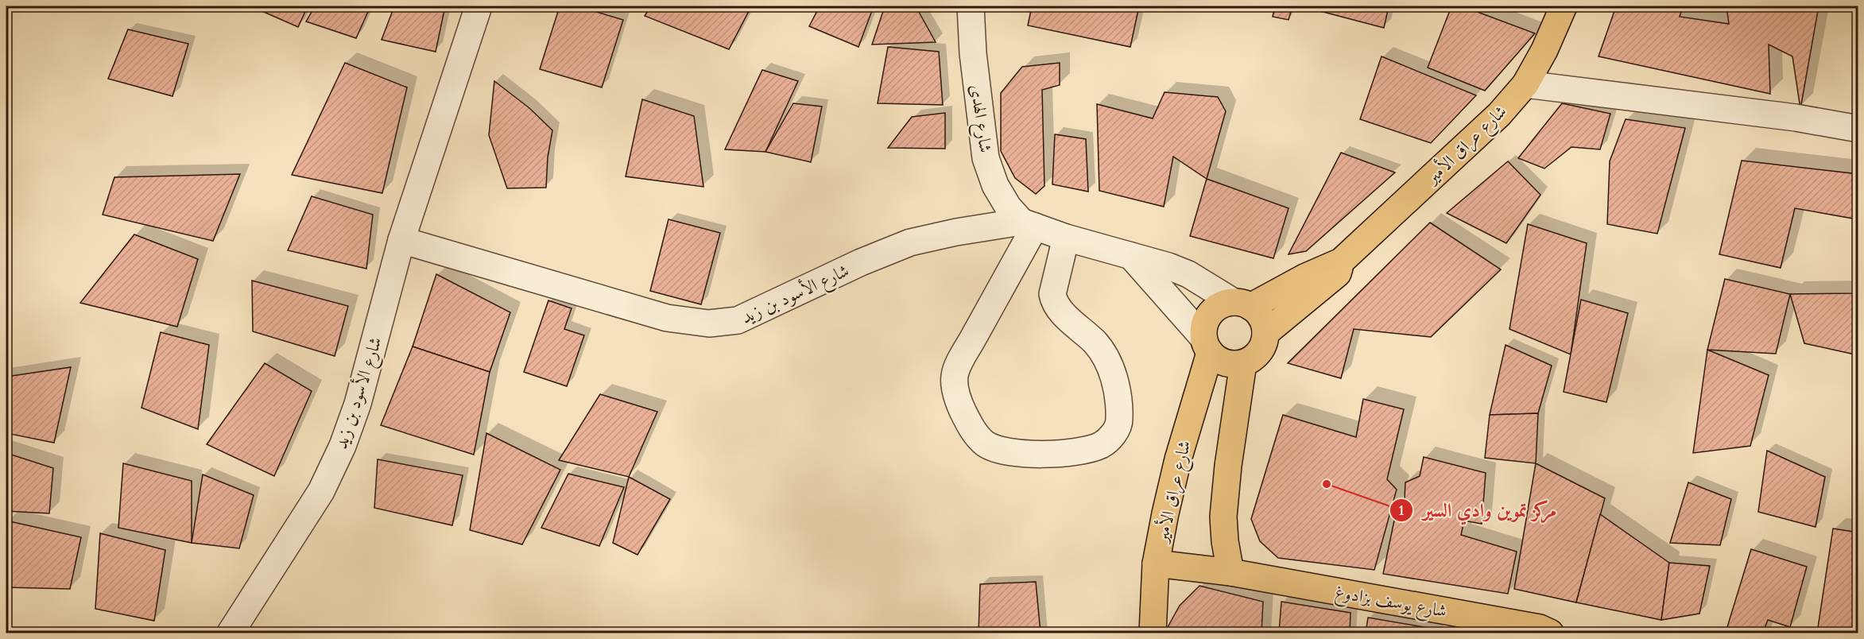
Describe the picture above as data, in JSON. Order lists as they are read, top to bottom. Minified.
{"streets":{"main road":["شارع عراق الأمير","شارع يوسف بزادوغ"],"street":["شارع الهدى","شارع الأسود بن زيد"]},"crossings":[["شارع الهدى","شارع الأسود بن زيد"],["شارع عراق الأمير","شارع الأسود بن زيد"],["شارع عراق الأمير","شارع يوسف بزادوغ"]],"places":["مركز تموين وادي السير"]}
